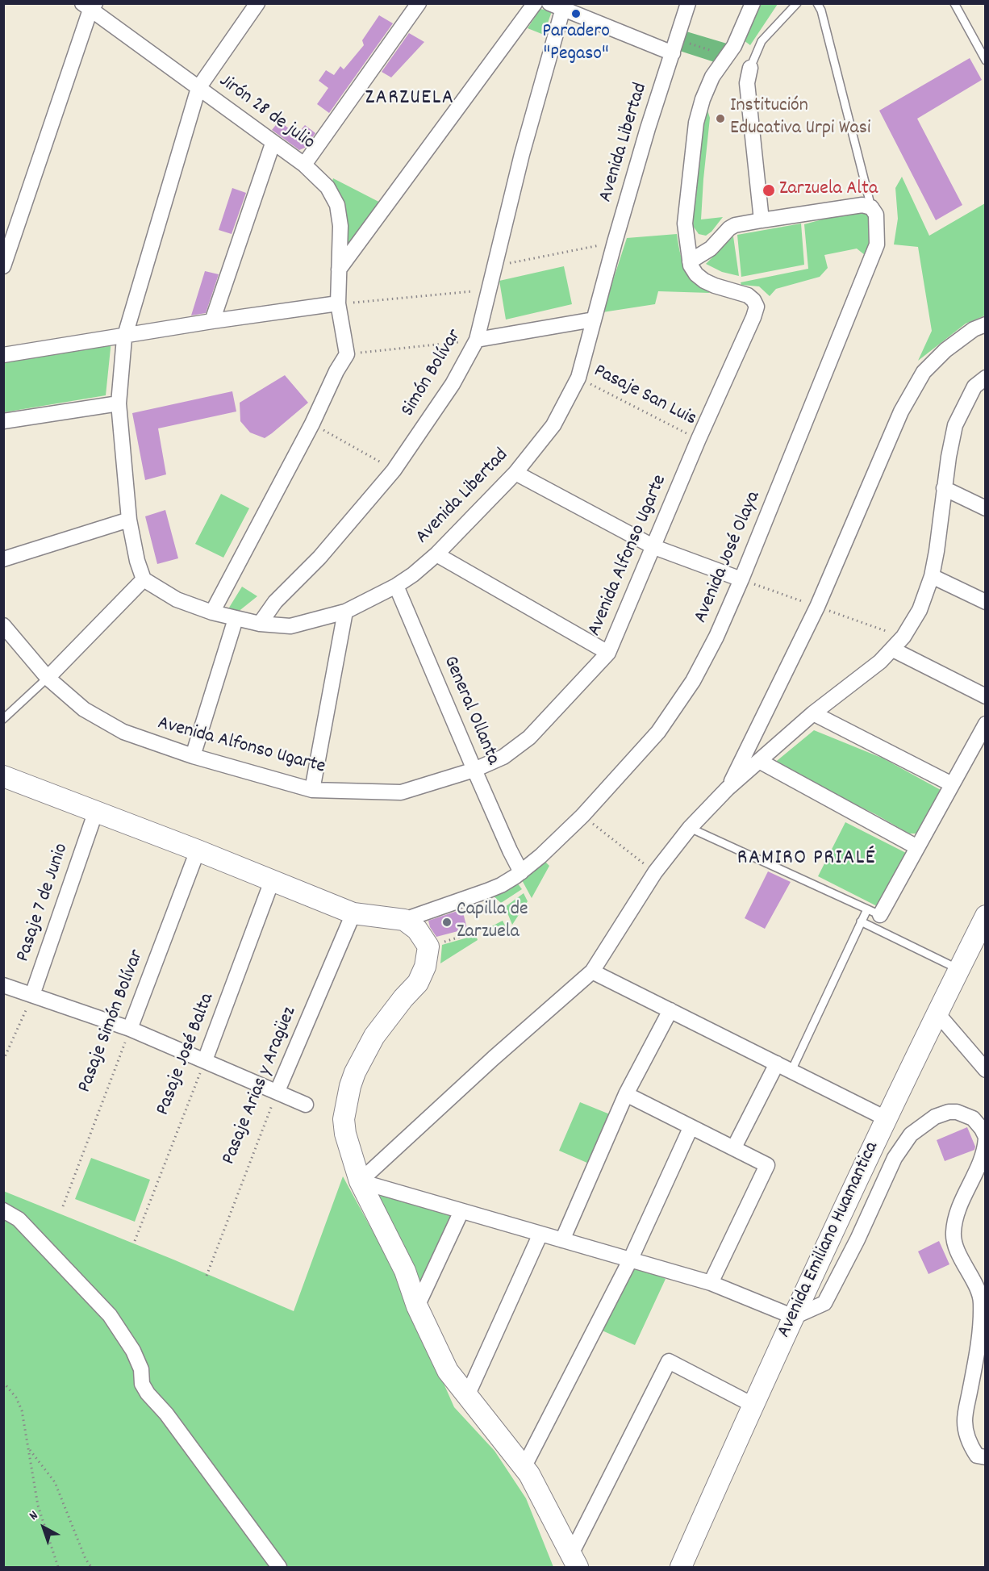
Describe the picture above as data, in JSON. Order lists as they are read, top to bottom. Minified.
{"streets":{"street":["Jirón 28 de julio","Avenida Libertad","Simón Bolívar","Avenida Alfonso Ugarte","Avenida José Olaya","General Ollanta","Pasaje 7 de Junio","Pasaje Simón Bolívar","Pasaje José Balta","Pasaje Arias y Aragüez","Avenida Emiliano Huamantica"],"path":["Pasaje San Luis"]},"crossings":[["Avenida Libertad","Simón Bolívar"],["Avenida Libertad","Pasaje San Luis"],["Avenida Libertad","General Ollanta"],["Pasaje San Luis","Avenida Alfonso Ugarte"],["Avenida Alfonso Ugarte","General Ollanta"],["Avenida José Olaya","General Ollanta"]],"districts":["ZARZUELA","RAMIRO PRIALÉ"],"places":["Paradero \"Pegaso\"","Institución Educativa Urpi Wasi","Zarzuela Alta","Capilla de Zarzuela"],"north":"top left"}
